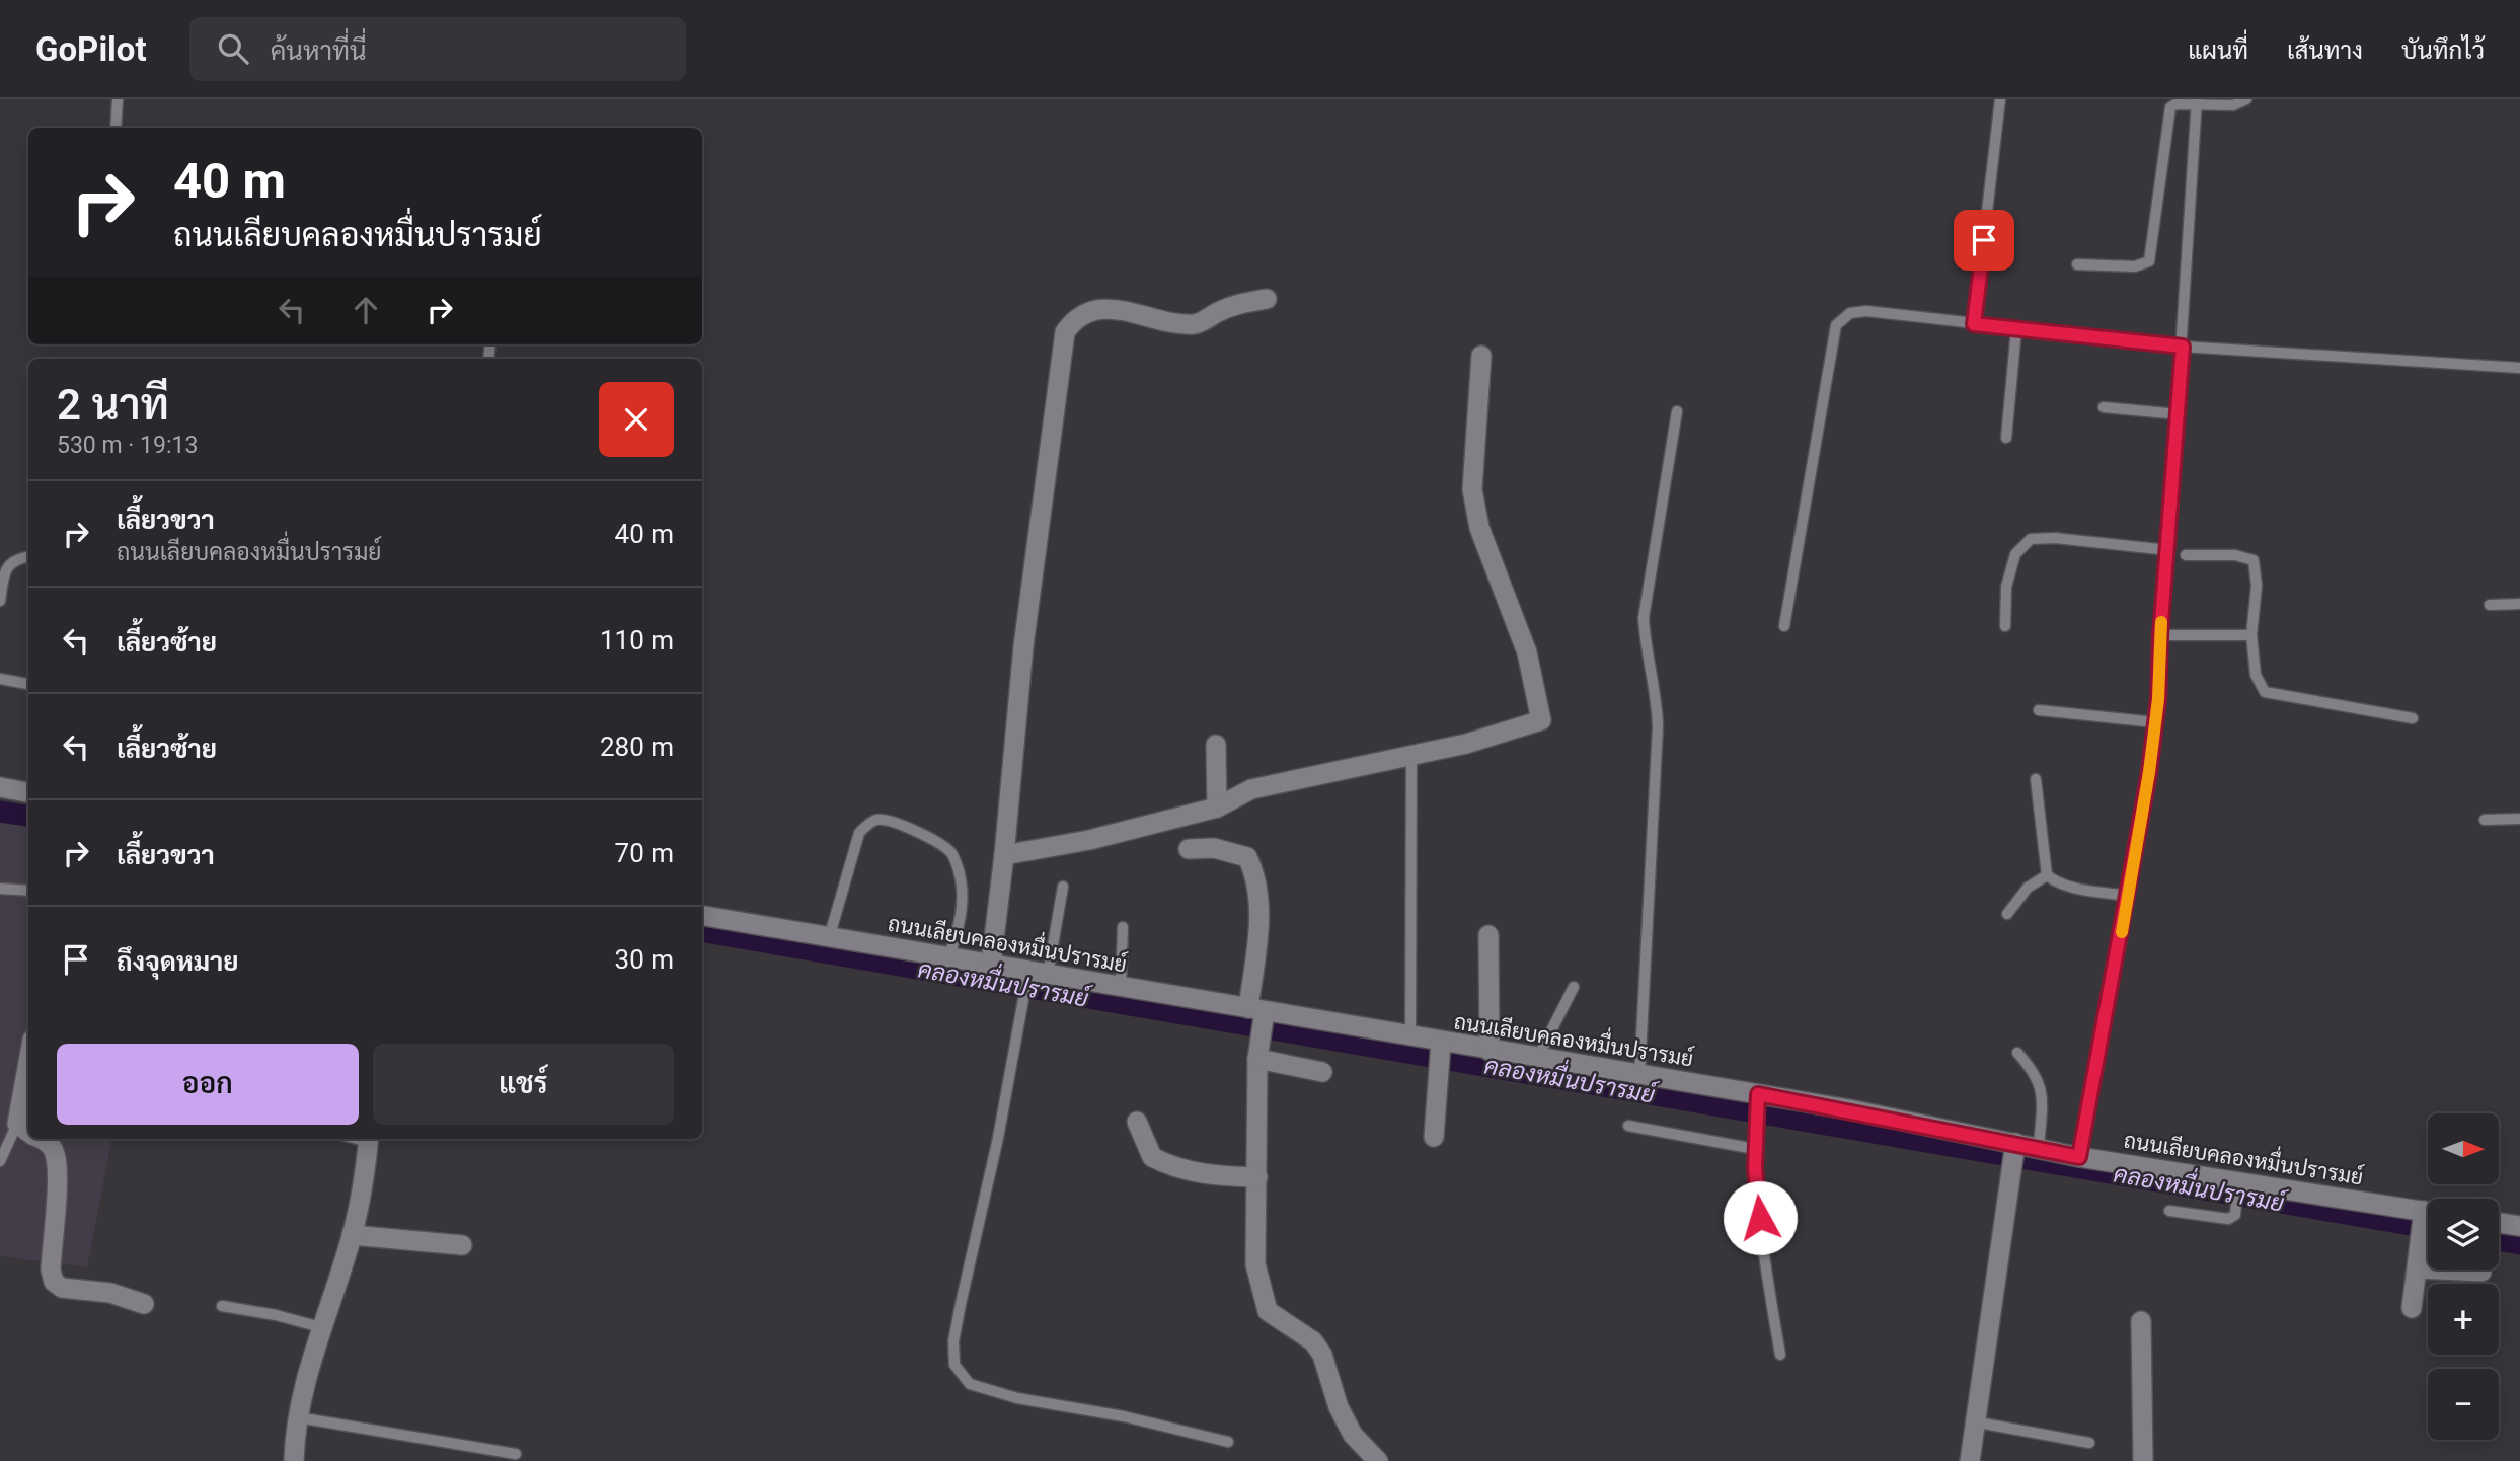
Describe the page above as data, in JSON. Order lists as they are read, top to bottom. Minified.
{"streets":{"street":["ถนนเลียบคลองหมื่นปรารมย์"]},"water":["คลองหมื่นปรารมย์"],"north":"right","page":{"header":"GoPilot","search":"ค้นหาที่นี่","nav":["แผนที่","เส้นทาง","บันทึกไว้"],"turn":["40 m","ถนนเลียบคลองหมื่นปรารมย์"],"heading":["2 นาที","530 m · 19:13"],"list":[{"name":"เลี้ยวขวา","note":"ถนนเลียบคลองหมื่นปรารมย์","value":"40 m"},{"name":"เลี้ยวซ้าย","value":"110 m"},{"name":"เลี้ยวซ้าย","value":"280 m"},{"name":"เลี้ยวขวา","value":"70 m"},{"name":"ถึงจุดหมาย","value":"30 m"}],"buttons":["ออก","แชร์"],"map_buttons":["+","−"]}}
